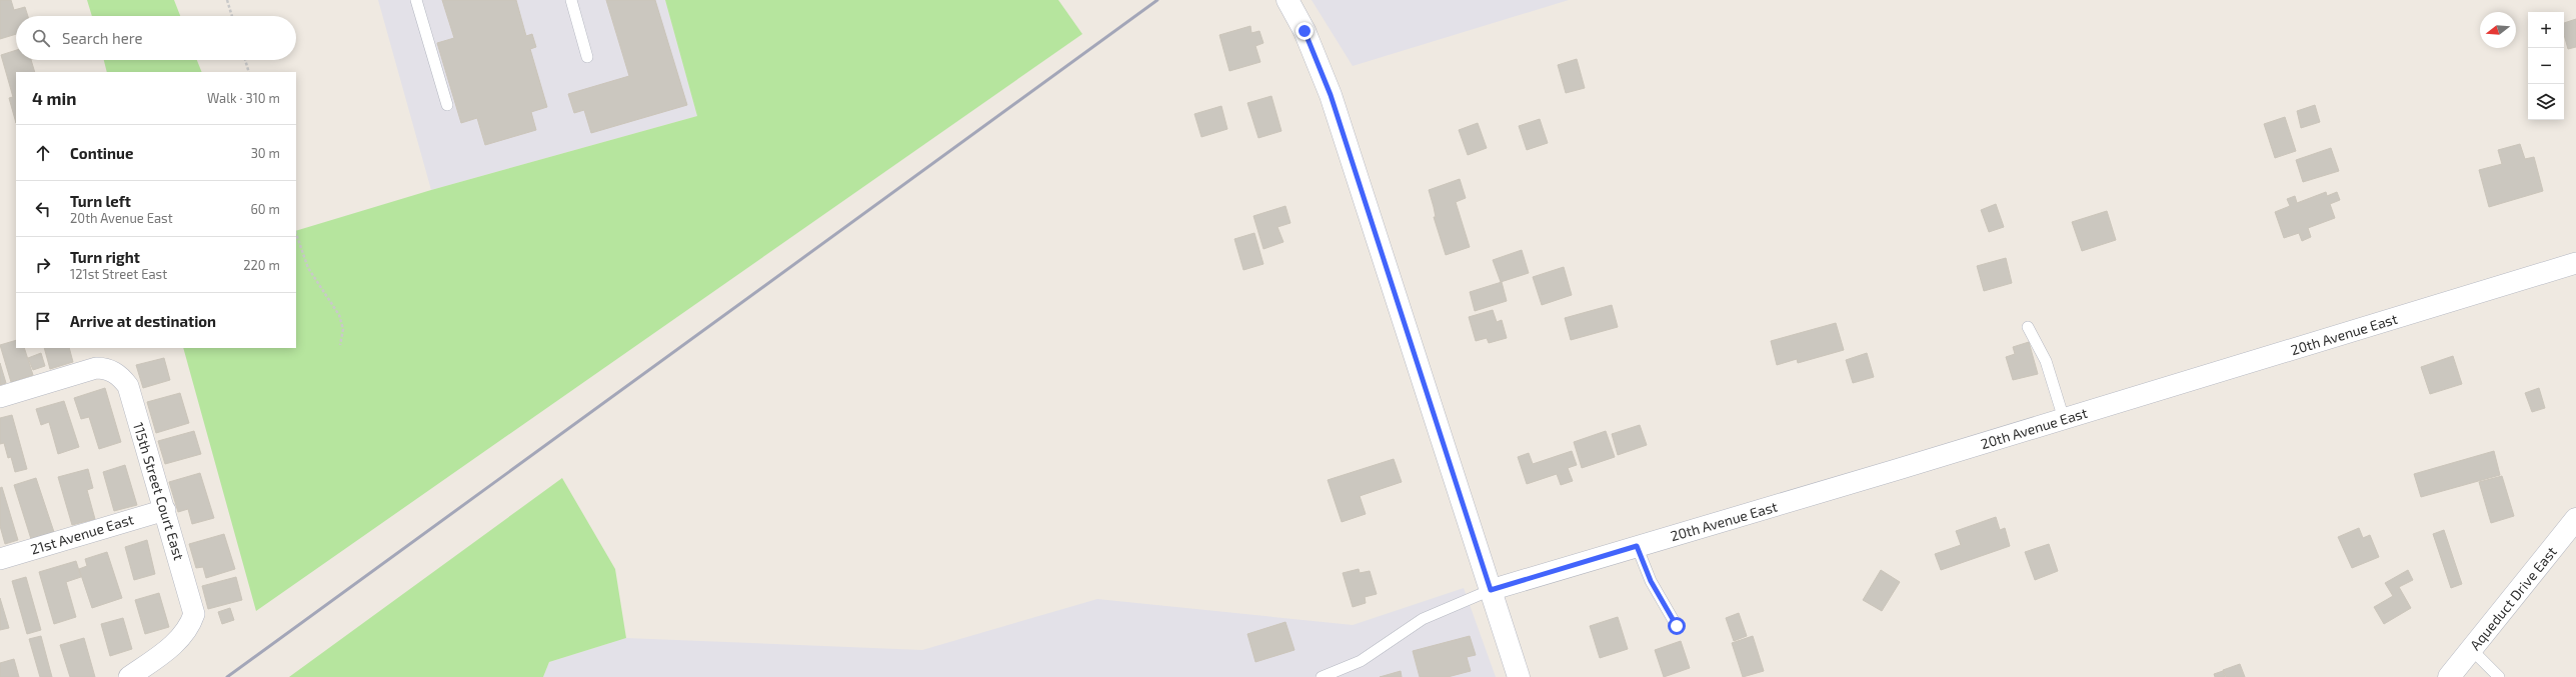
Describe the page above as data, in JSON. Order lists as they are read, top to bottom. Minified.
{"streets":{"street":["20th Avenue East","115th Street Court East","21st Avenue East","Aqueduct Drive East"]},"crossings":[["115th Street Court East","21st Avenue East"]],"north":"left","page":{"map_buttons":["+","−"],"search":"Search here","heading":["4 min","Walk · 310 m"],"list":[["Continue","30 m"],["Turn left","20th Avenue East","60 m"],["Turn right","121st Street East","220 m"],"Arrive at destination"]}}
